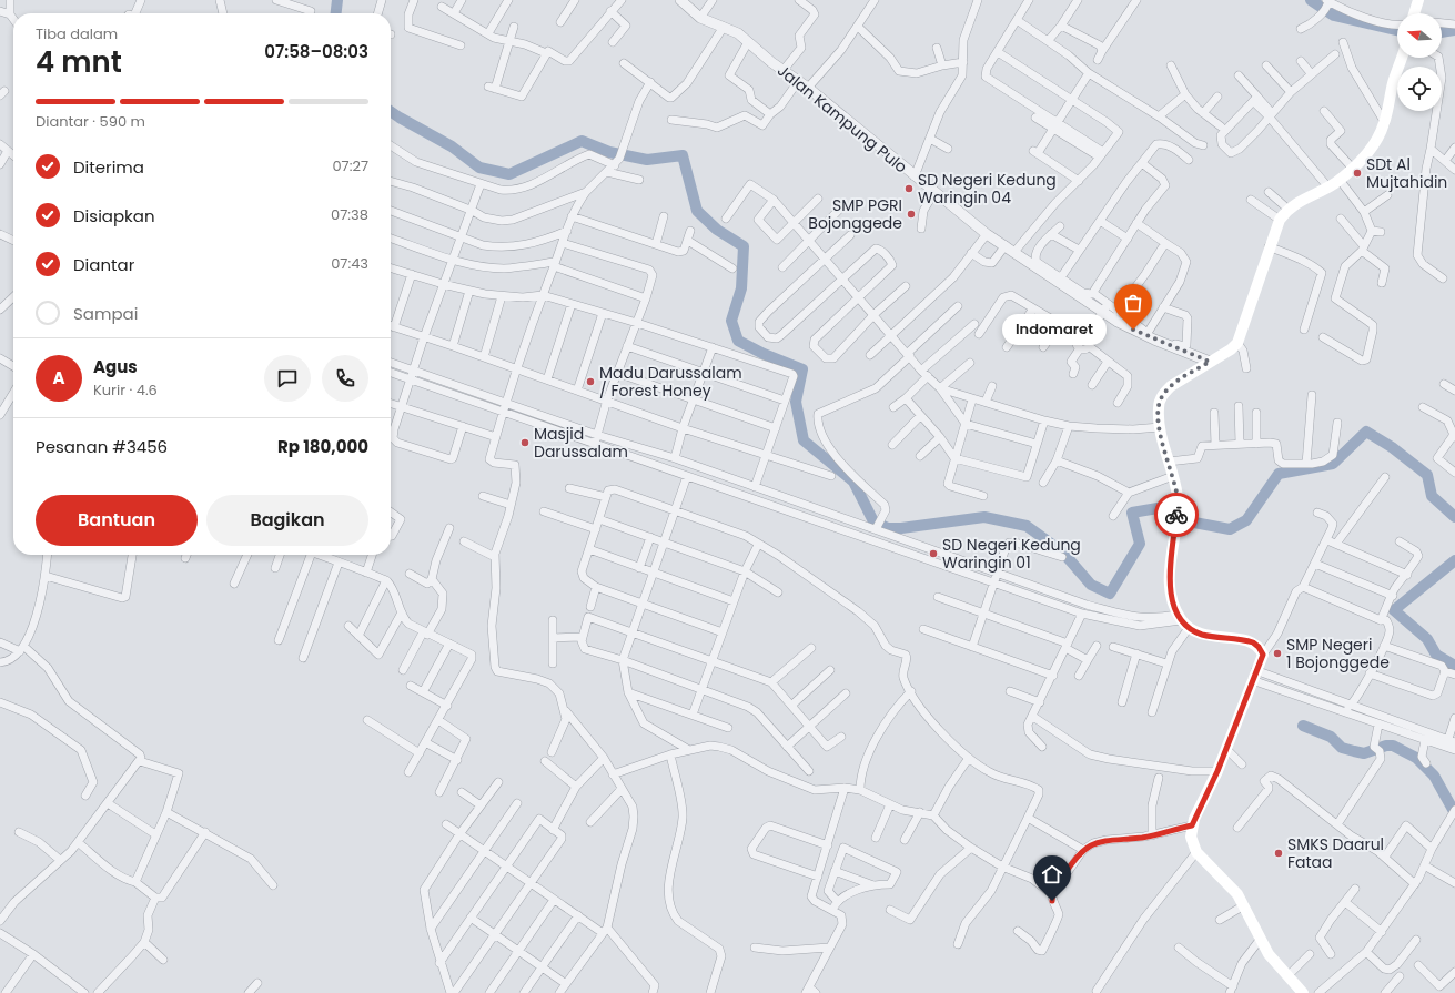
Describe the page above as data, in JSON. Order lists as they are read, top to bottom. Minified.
{"streets":{"street":["Jalan Kampung Pulo"]},"places":["SDt Al Mujtahidin","SD Negeri Kedung Waringin 04","SMP PGRI Bojonggede","Indomaret","Madu Darussalam / Forest Honey","Masjid Darussalam","SD Negeri Kedung Waringin 01","SMP Negeri 1 Bojonggede","SMKS Daarul Fataa"],"north":"left","page":{"heading":["4 mnt","Tiba dalam","07:58–08:03"],"panel":["Agus","Kurir · 4.6","Pesanan #3456","Rp 180,000"],"bar":"Diantar · 590 m","list":[["Diterima","07:27"],["Disiapkan","07:38"],["Diantar","07:43"],"Sampai"],"bubble":"Indomaret","round":"A","buttons":["Bantuan","Bagikan"]}}
